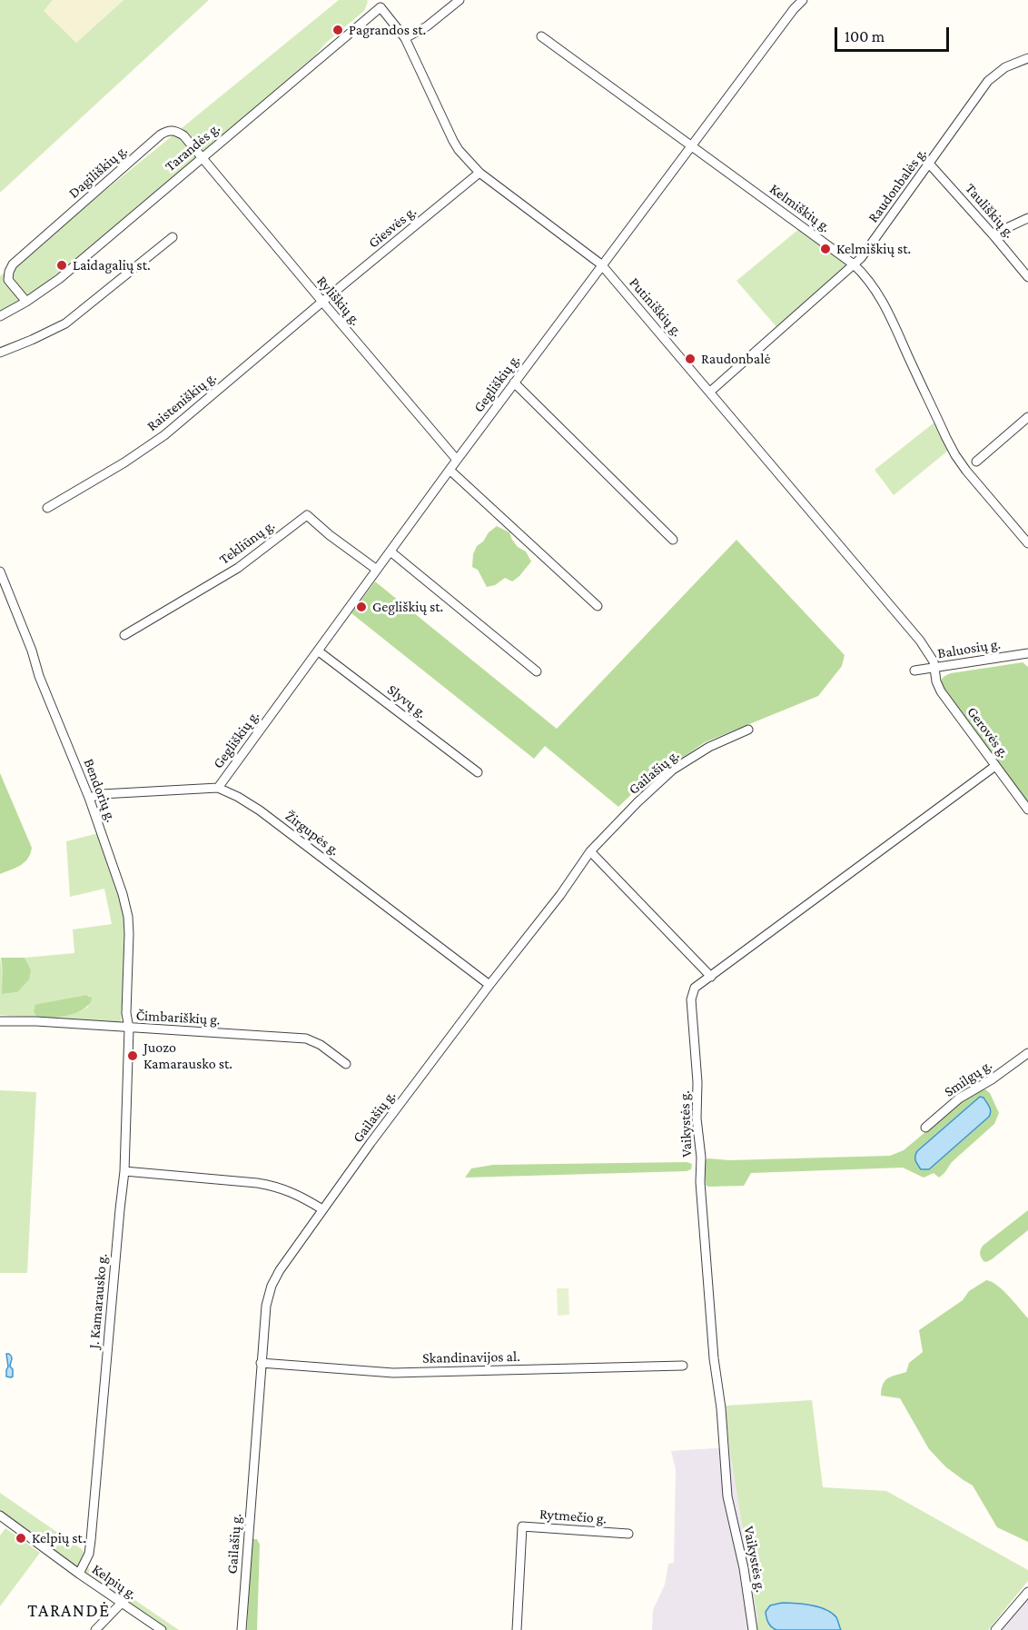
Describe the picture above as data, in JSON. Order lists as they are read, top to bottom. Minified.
{"streets":{"street":["Tarandės g.","Dagiliškių g.","Raudonbalės g.","Kelmiškių g.","Tauliškių g.","Giesvės g.","Ryliškių g.","Putiniškių g.","Gegliškių g.","Raisteniškių g.","Tekliūnų g.","Baluosių g.","Slyvų g.","Gerovės g.","Gailašių g.","Bendorių g.","Žirgupės g.","Čimbariškių g.","Smilgų g.","Vaikystės g.","J. Kamarausko g.","Skandinavijos al.","Rytmečio g.","Kelpių g."]},"crossings":[["Tarandės g.","Dagiliškių g."],["Tarandės g.","Ryliškių g."],["Tarandės g.","Putiniškių g."],["Dagiliškių g.","Ryliškių g."],["Raudonbalės g.","Kelmiškių g."],["Raudonbalės g.","Tauliškių g."],["Raudonbalės g.","Putiniškių g."],["Kelmiškių g.","Gegliškių g."],["Giesvės g.","Ryliškių g."],["Giesvės g.","Putiniškių g."],["Giesvės g.","Raisteniškių g."],["Ryliškių g.","Gegliškių g."],["Ryliškių g.","Raisteniškių g."],["Putiniškių g.","Gegliškių g."],["Putiniškių g.","Baluosių g."],["Putiniškių g.","Gerovės g."],["Gegliškių g.","Tekliūnų g."],["Gegliškių g.","Slyvų g."],["Gegliškių g.","Žirgupės g."],["Baluosių g.","Gerovės g."],["Gerovės g.","Vaikystės g."],["Gailašių g.","Žirgupės g."],["Gailašių g.","Skandinavijos al."],["Bendorių g.","Žirgupės g."],["Bendorių g.","Čimbariškių g."],["Bendorių g.","J. Kamarausko g."],["Čimbariškių g.","J. Kamarausko g."],["J. Kamarausko g.","Kelpių g."]],"districts":["TARANDĖ"],"places":["Pagrandos st.","Kelmiškių st.","Laidagalių st.","Raudonbalė","Gegliškių st.","Juozo Kamarausko st.","Kelpių st."],"scale_bar":"100 m"}
